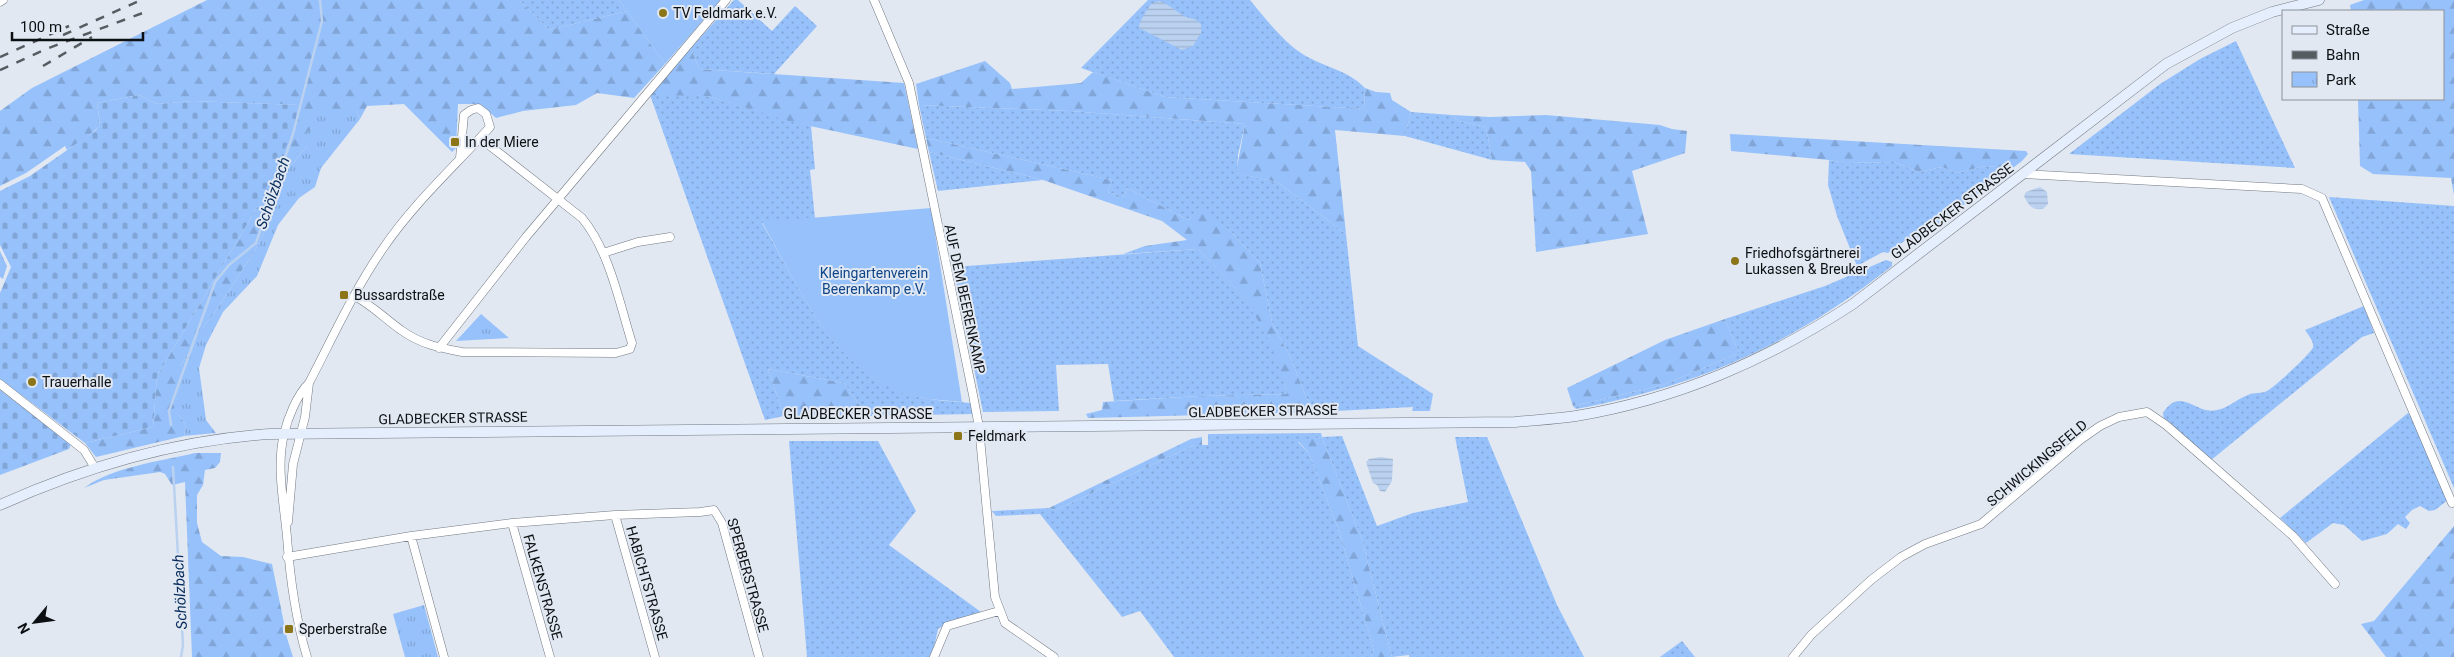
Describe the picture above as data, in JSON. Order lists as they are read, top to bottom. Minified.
{"streets":{"main road":["GLADBECKER STRASSE"],"street":["AUF DEM BEERENKAMP","SCHWICKINGSFELD","SPERBERSTRASSE","HABICHTSTRASSE","FALKENSTRASSE"]},"crossings":[["GLADBECKER STRASSE","AUF DEM BEERENKAMP"],["SPERBERSTRASSE","HABICHTSTRASSE"],["SPERBERSTRASSE","FALKENSTRASSE"]],"water":["Schölzbach"],"parks":["Kleingartenverein Beerenkamp e.V."],"places":{"other":["TV Feldmark e.V.","Friedhofsgärtnerei Lukassen & Breuker","Trauerhalle"],"transit":["In der Miere","Bussardstraße","Feldmark","Sperberstraße"]},"legend":["Straße","Bahn","Park"],"scale_bar":"100 m","north":"bottom left"}
